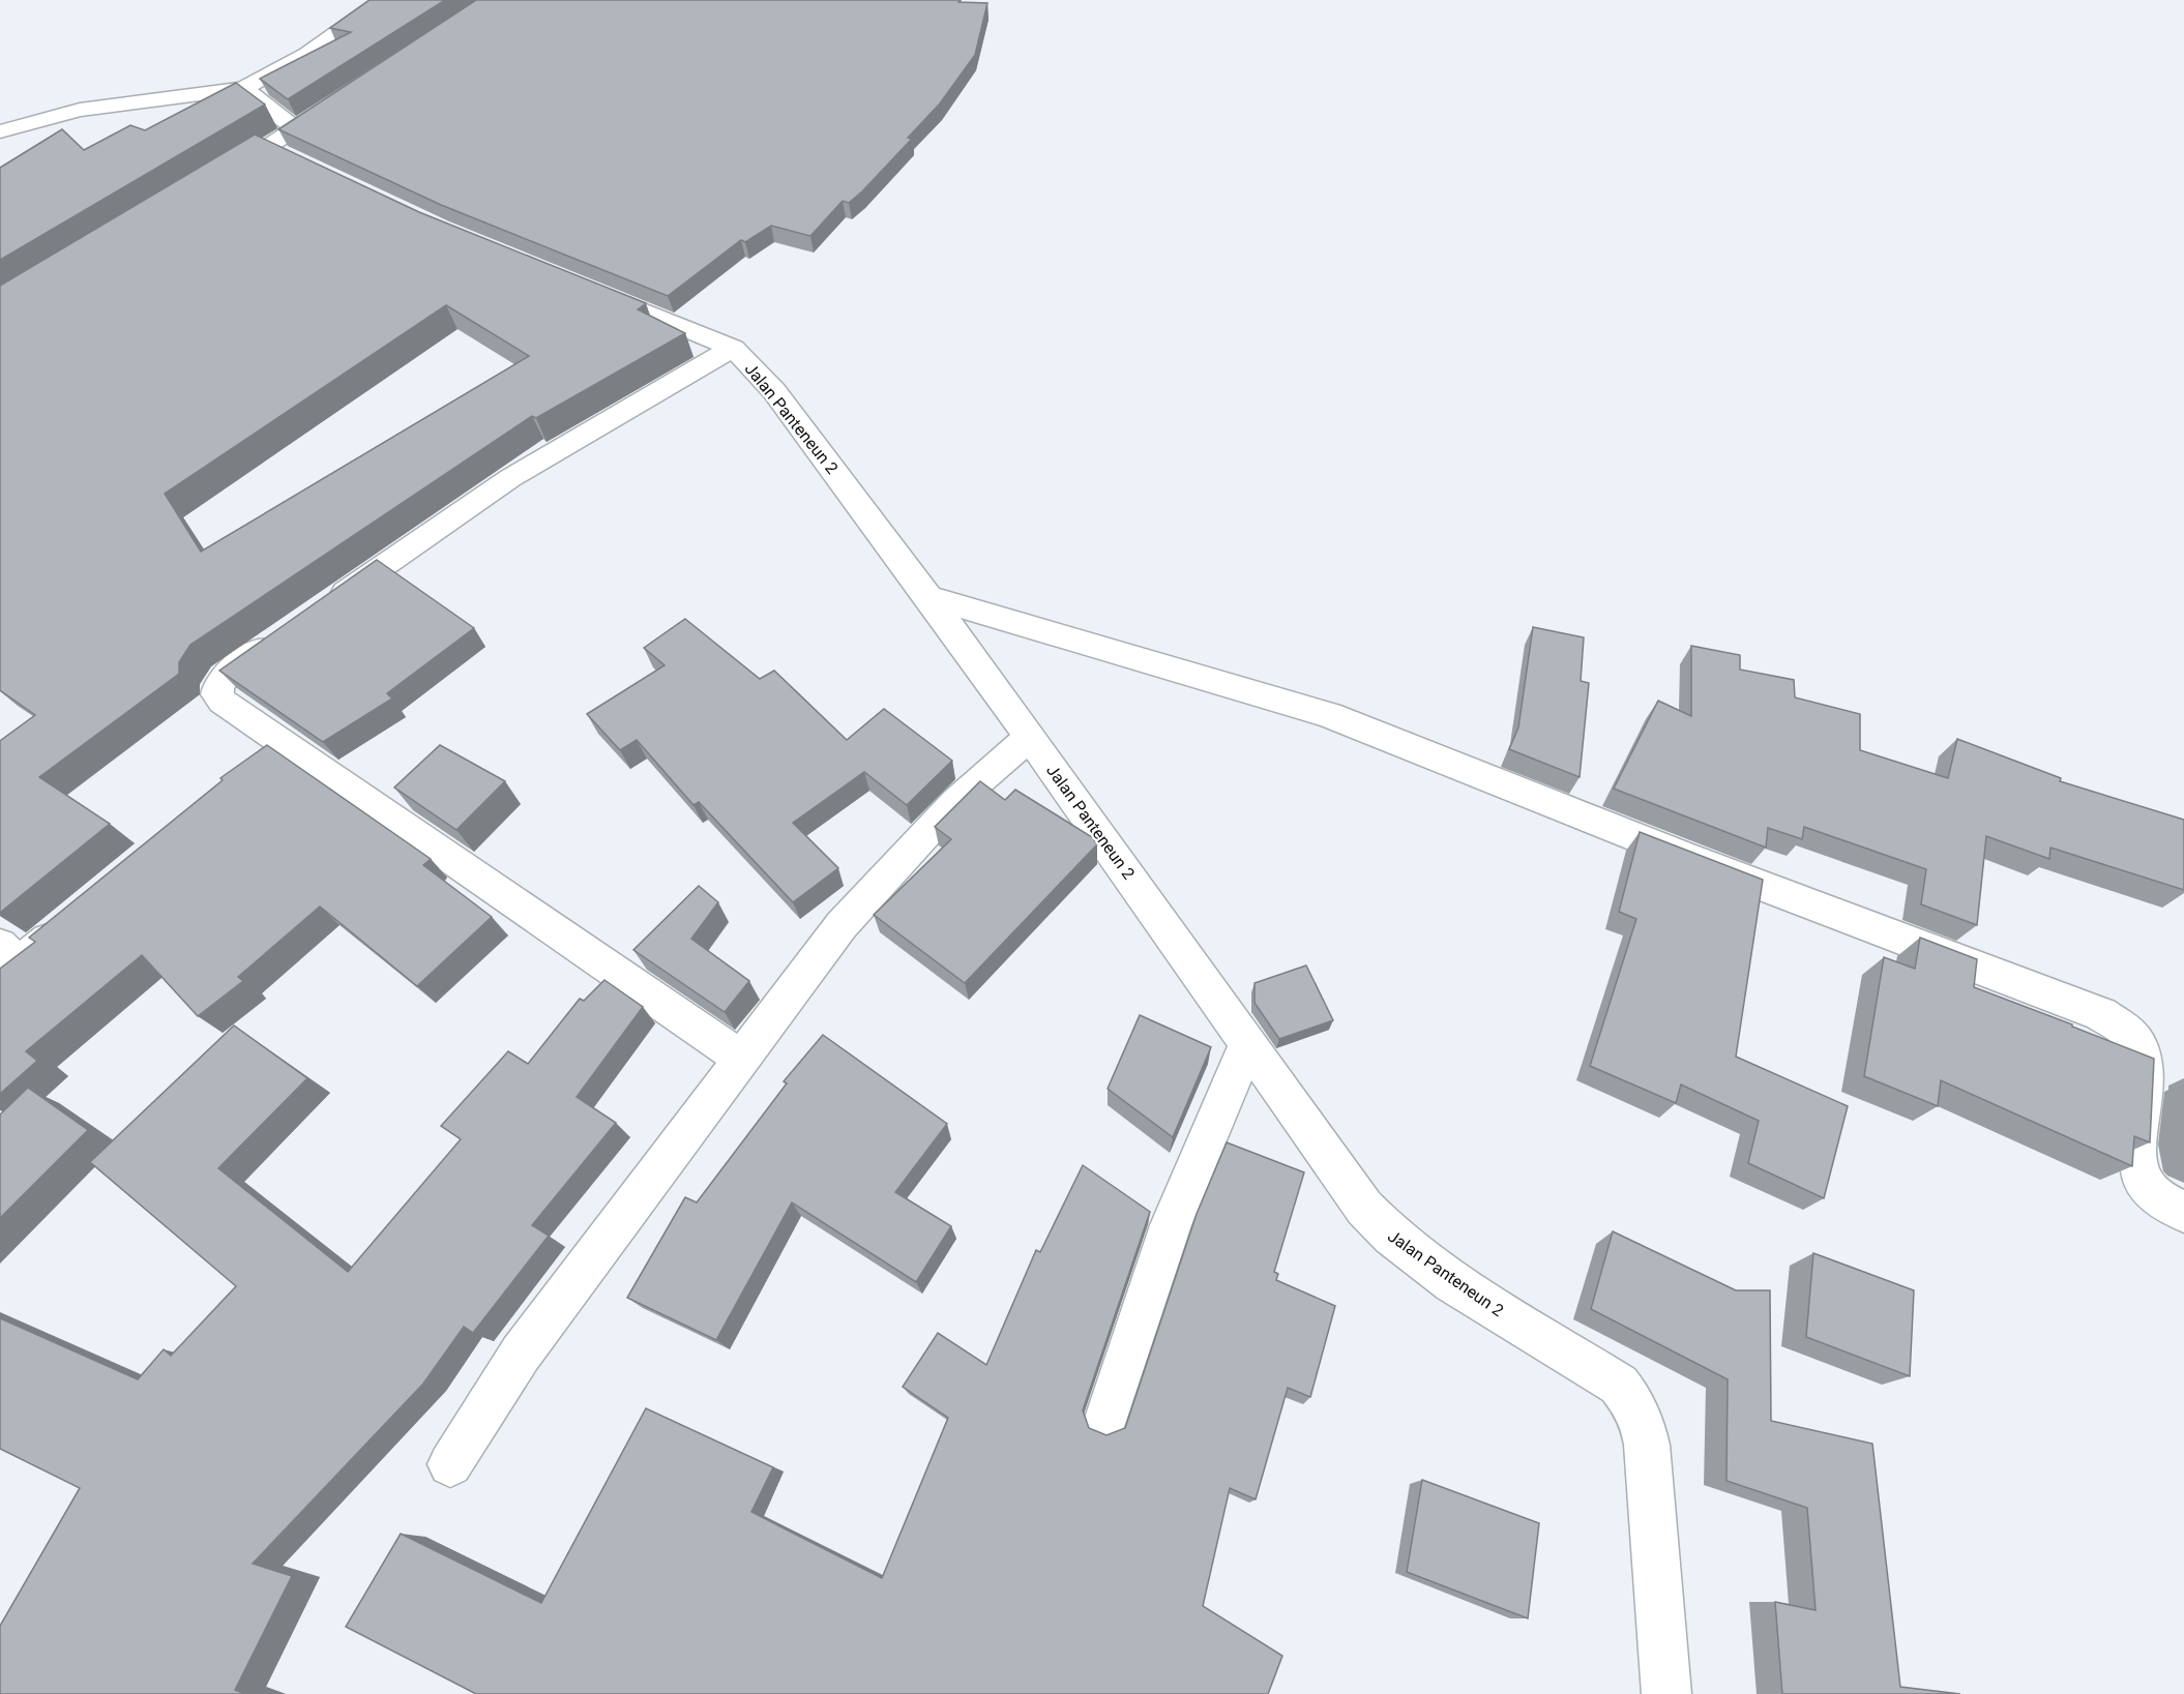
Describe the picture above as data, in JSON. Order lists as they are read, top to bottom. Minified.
{"streets":{"street":["Jalan Panteneun 2"]}}
